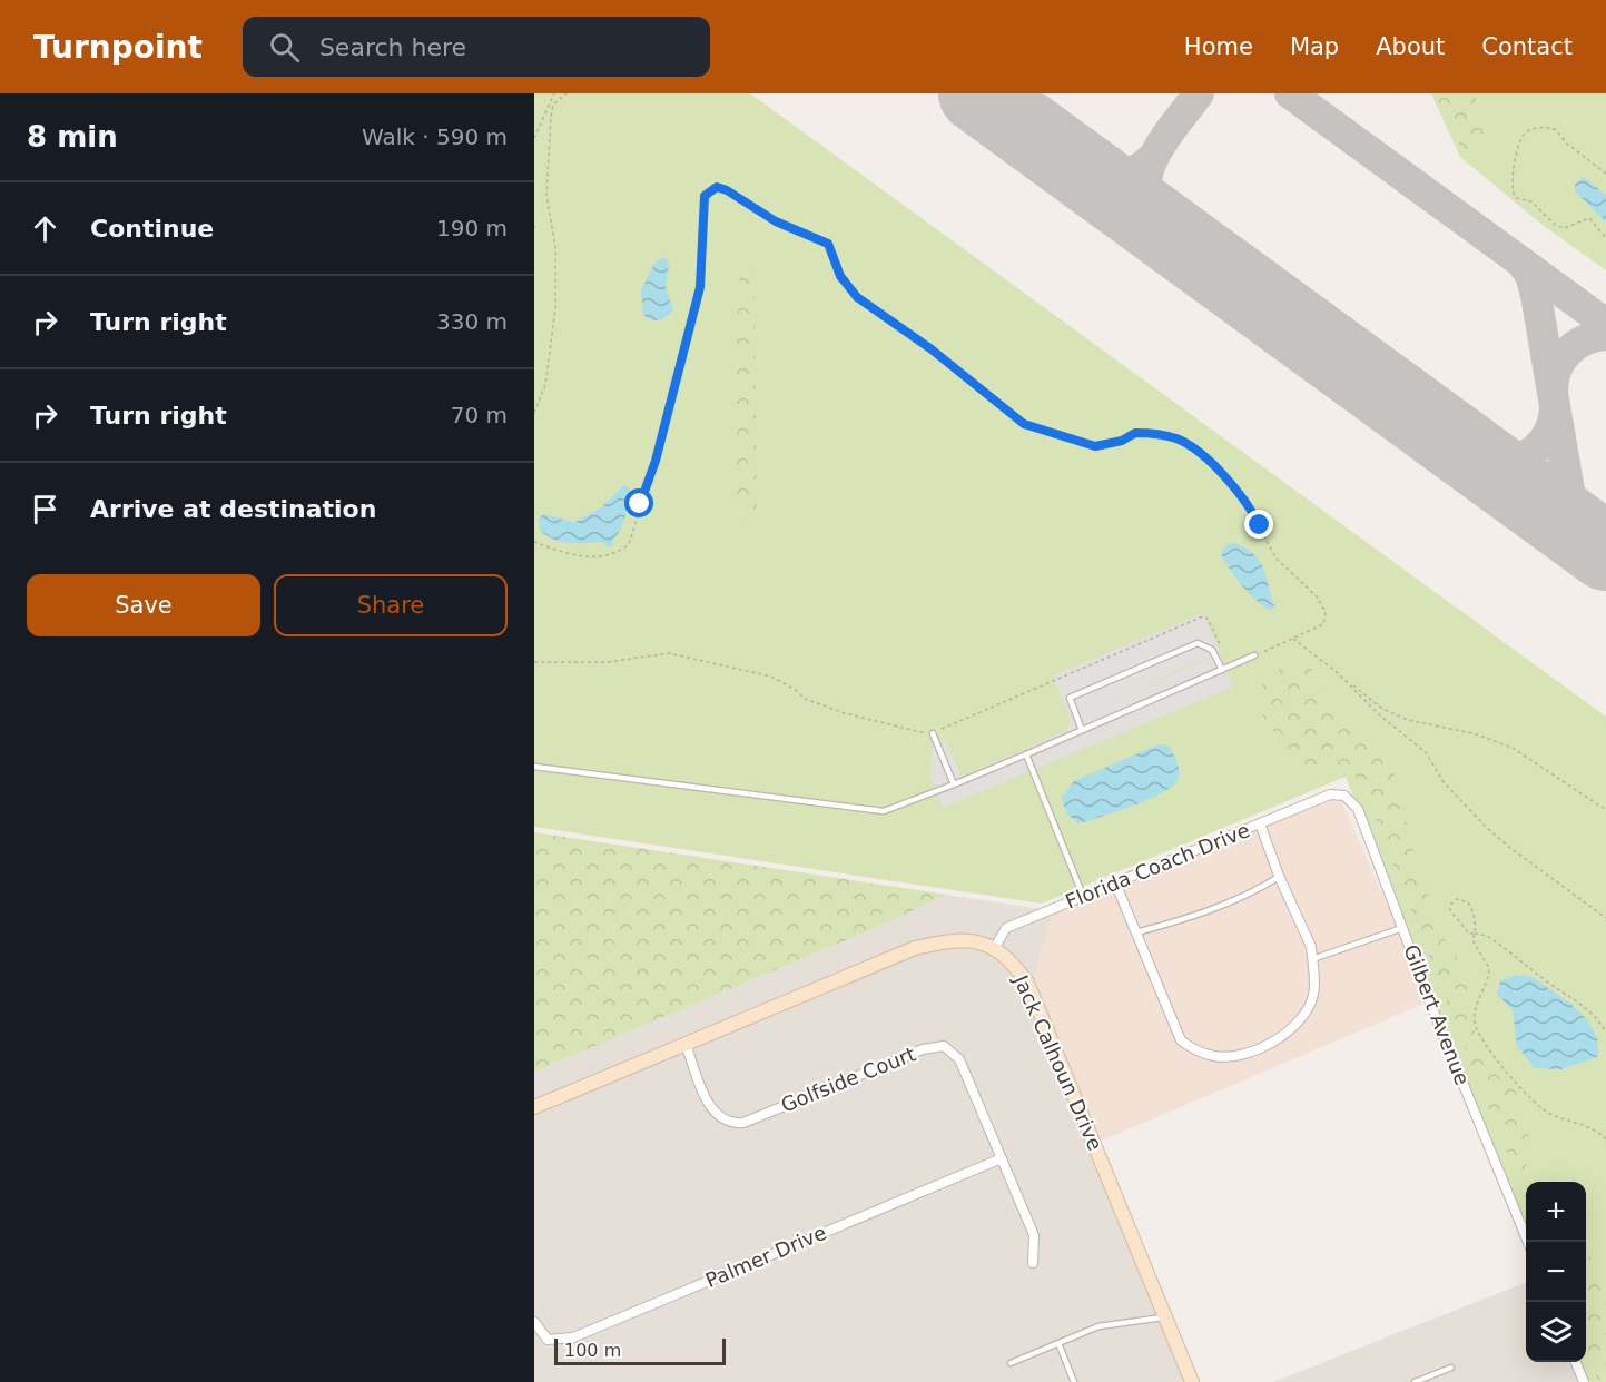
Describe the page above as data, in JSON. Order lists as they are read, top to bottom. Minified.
{"streets":{"street":["Florida Coach Drive","Gilbert Avenue","Jack Calhoun Drive","Golfside Court","Palmer Drive"]},"crossings":[["Florida Coach Drive","Gilbert Avenue"],["Florida Coach Drive","Jack Calhoun Drive"],["Golfside Court","Palmer Drive"]],"scale_bar":"100 m","page":{"header":"Turnpoint","search":"Search here","nav":["Home","Map","About","Contact"],"heading":["8 min","Walk · 590 m"],"list":[["Continue","190 m"],["Turn right","330 m"],["Turn right","70 m"],"Arrive at destination"],"buttons":["Save","Share"],"map_buttons":["+","−"],"scale":"100 m"}}
